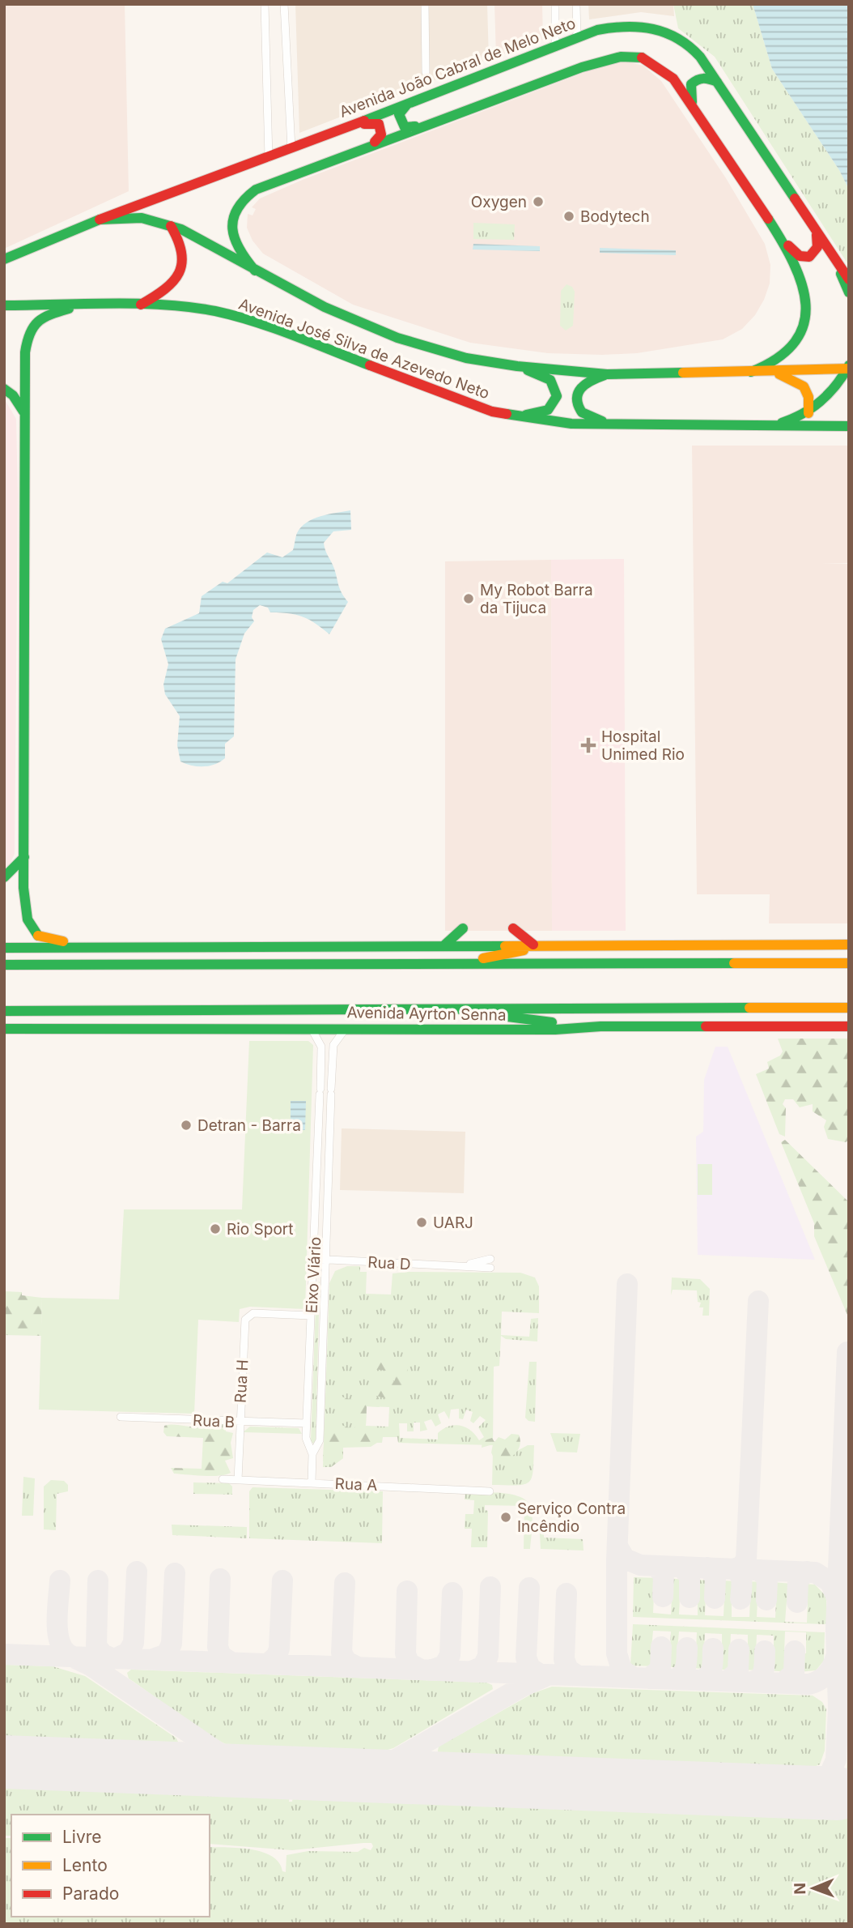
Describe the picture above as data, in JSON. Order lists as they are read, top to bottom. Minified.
{"streets":{"main road":["Avenida João Cabral de Melo Neto","Avenida José Silva de Azevedo Neto","Avenida Ayrton Senna"],"street":["Rua D","Eixo Viário","Rua H","Rua B","Rua A"]},"crossings":[["Avenida João Cabral de Melo Neto","Avenida José Silva de Azevedo Neto"],["Avenida Ayrton Senna","Eixo Viário"],["Rua D","Eixo Viário"],["Eixo Viário","Rua H"],["Eixo Viário","Rua B"],["Eixo Viário","Rua A"],["Rua H","Rua B"],["Rua H","Rua A"]],"places":{"other":["Oxygen","Bodytech","My Robot Barra da Tijuca","Detran - Barra","UARJ","Rio Sport","Serviço Contra Incêndio"],"health":["Hospital Unimed Rio"]},"legend":["Livre","Lento","Parado"],"north":"left"}
